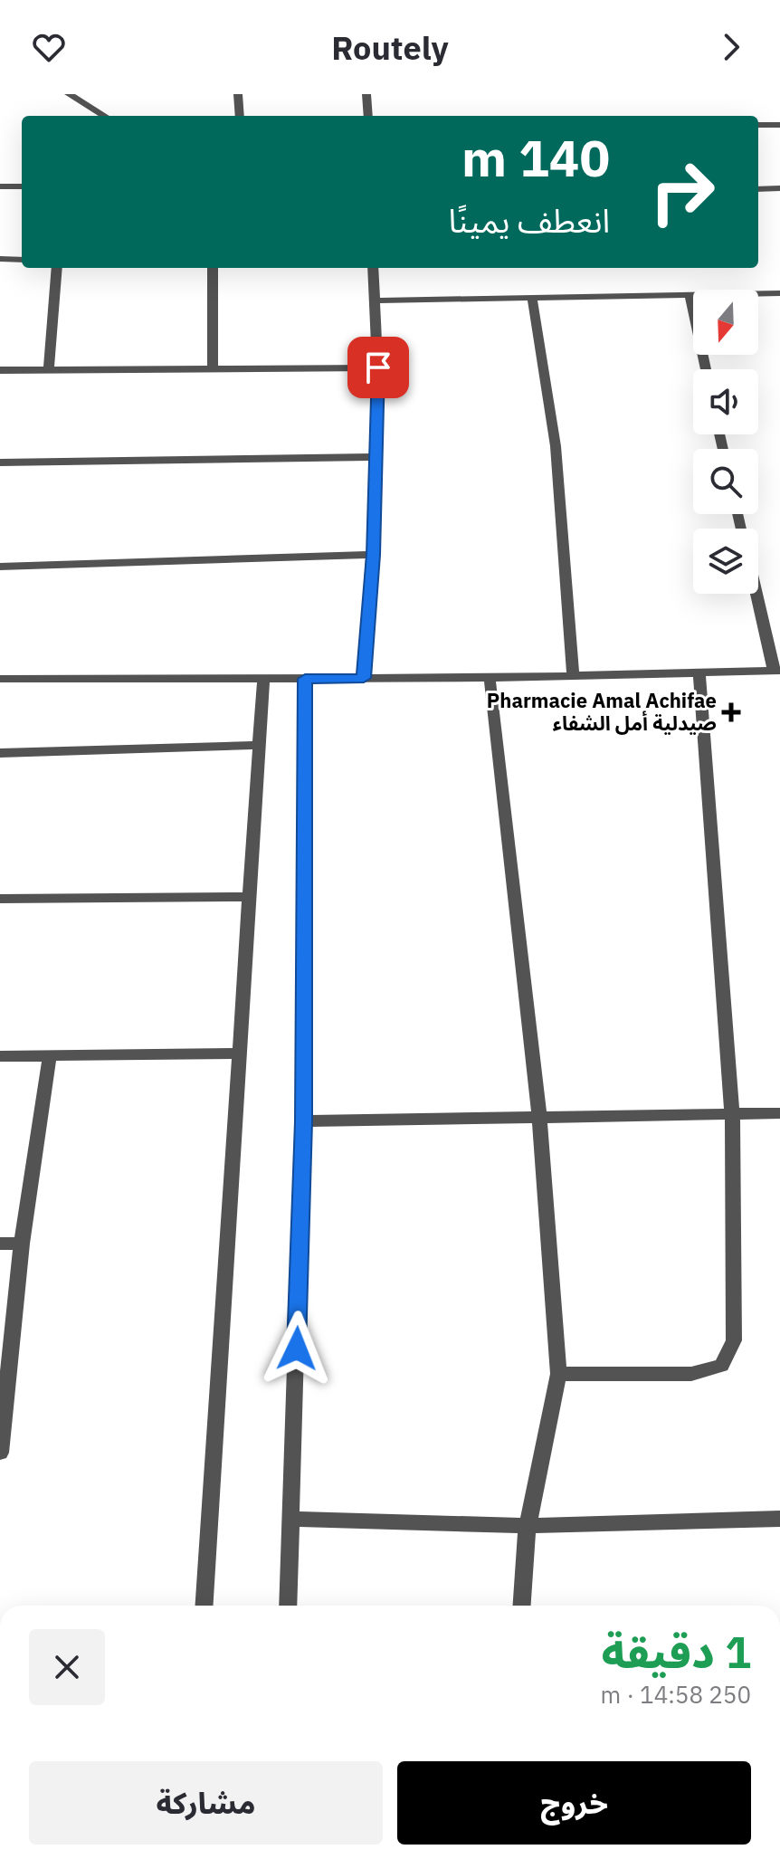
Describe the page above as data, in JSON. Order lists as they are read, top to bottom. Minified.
{"places":{"health":["Pharmacie Amal Achifae صيدلية أمل الشفاء"]},"north":"bottom","page":{"header":"Routely","turn":["140 m","انعطف يمينًا"],"heading":["1 دقيقة","250 m · 14:58"],"buttons":["خروج","مشاركة"]}}
